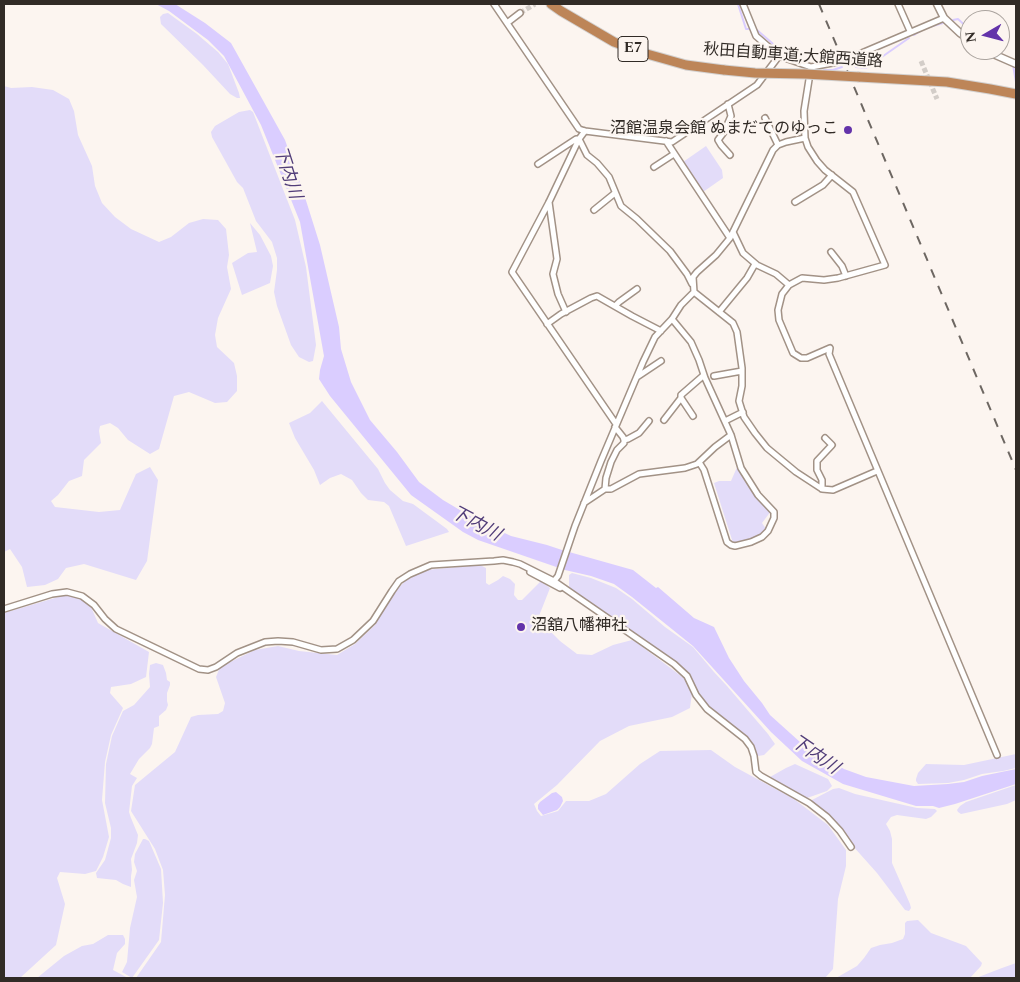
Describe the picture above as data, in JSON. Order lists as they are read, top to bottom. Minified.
{"streets":{"highway":["E7","秋田自動車道;大館西道路"]},"water":["下内川"],"places":["沼館温泉会館 ぬまだてのゆっこ","沼舘八幡神社"],"north":"left"}
